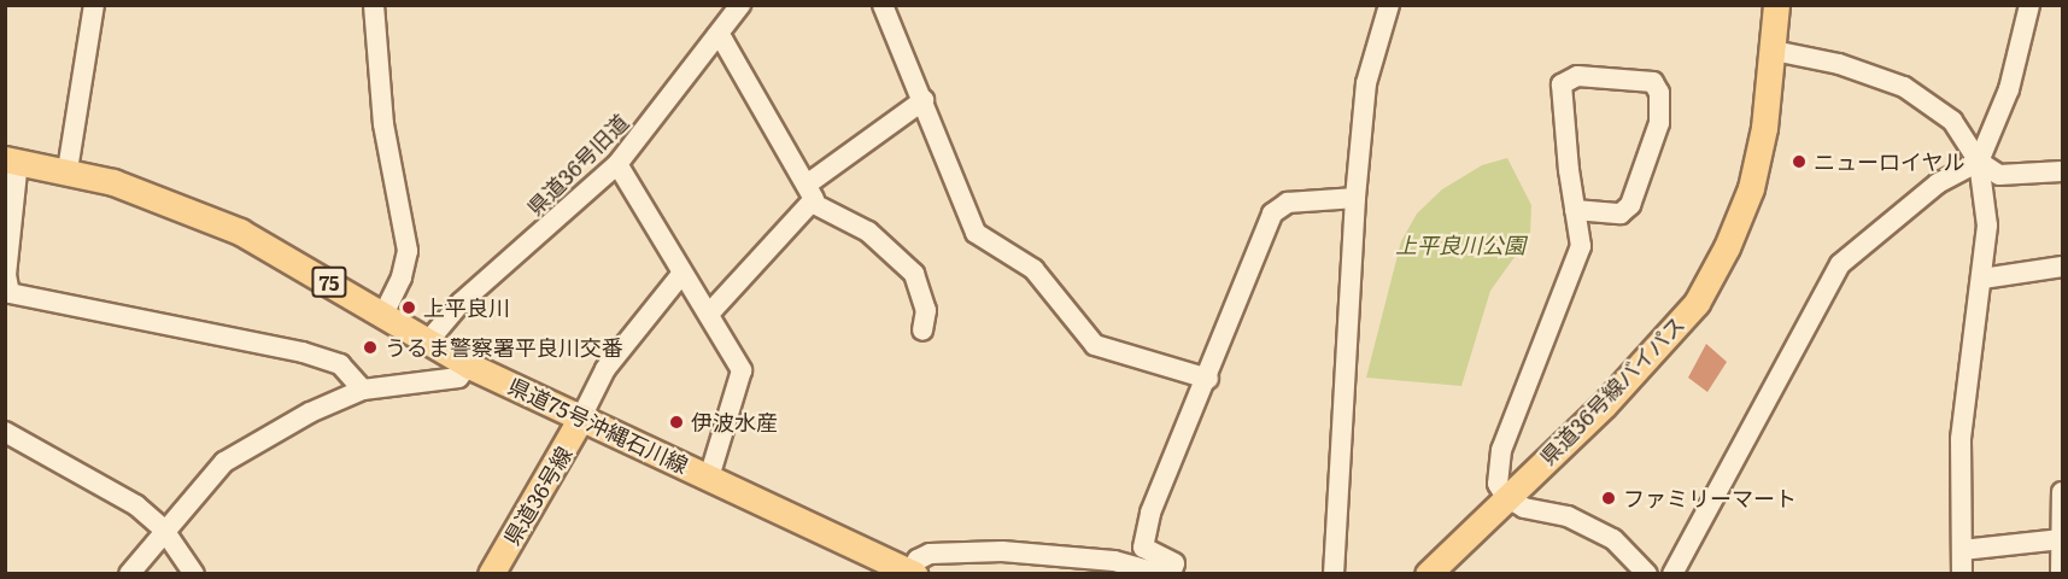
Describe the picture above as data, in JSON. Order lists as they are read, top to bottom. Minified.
{"streets":{"main road":["75","県道36号線バイパス","県道75号沖縄石川線","県道36号線"],"street":["県道36号旧道"]},"crossings":[["県道36号旧道","県道75号沖縄石川線"],["県道75号沖縄石川線","県道36号線"]],"parks":["上平良川公園"],"places":["ニューロイヤル","上平良川","うるま警察署平良川交番","伊波水産","ファミリーマート"]}
